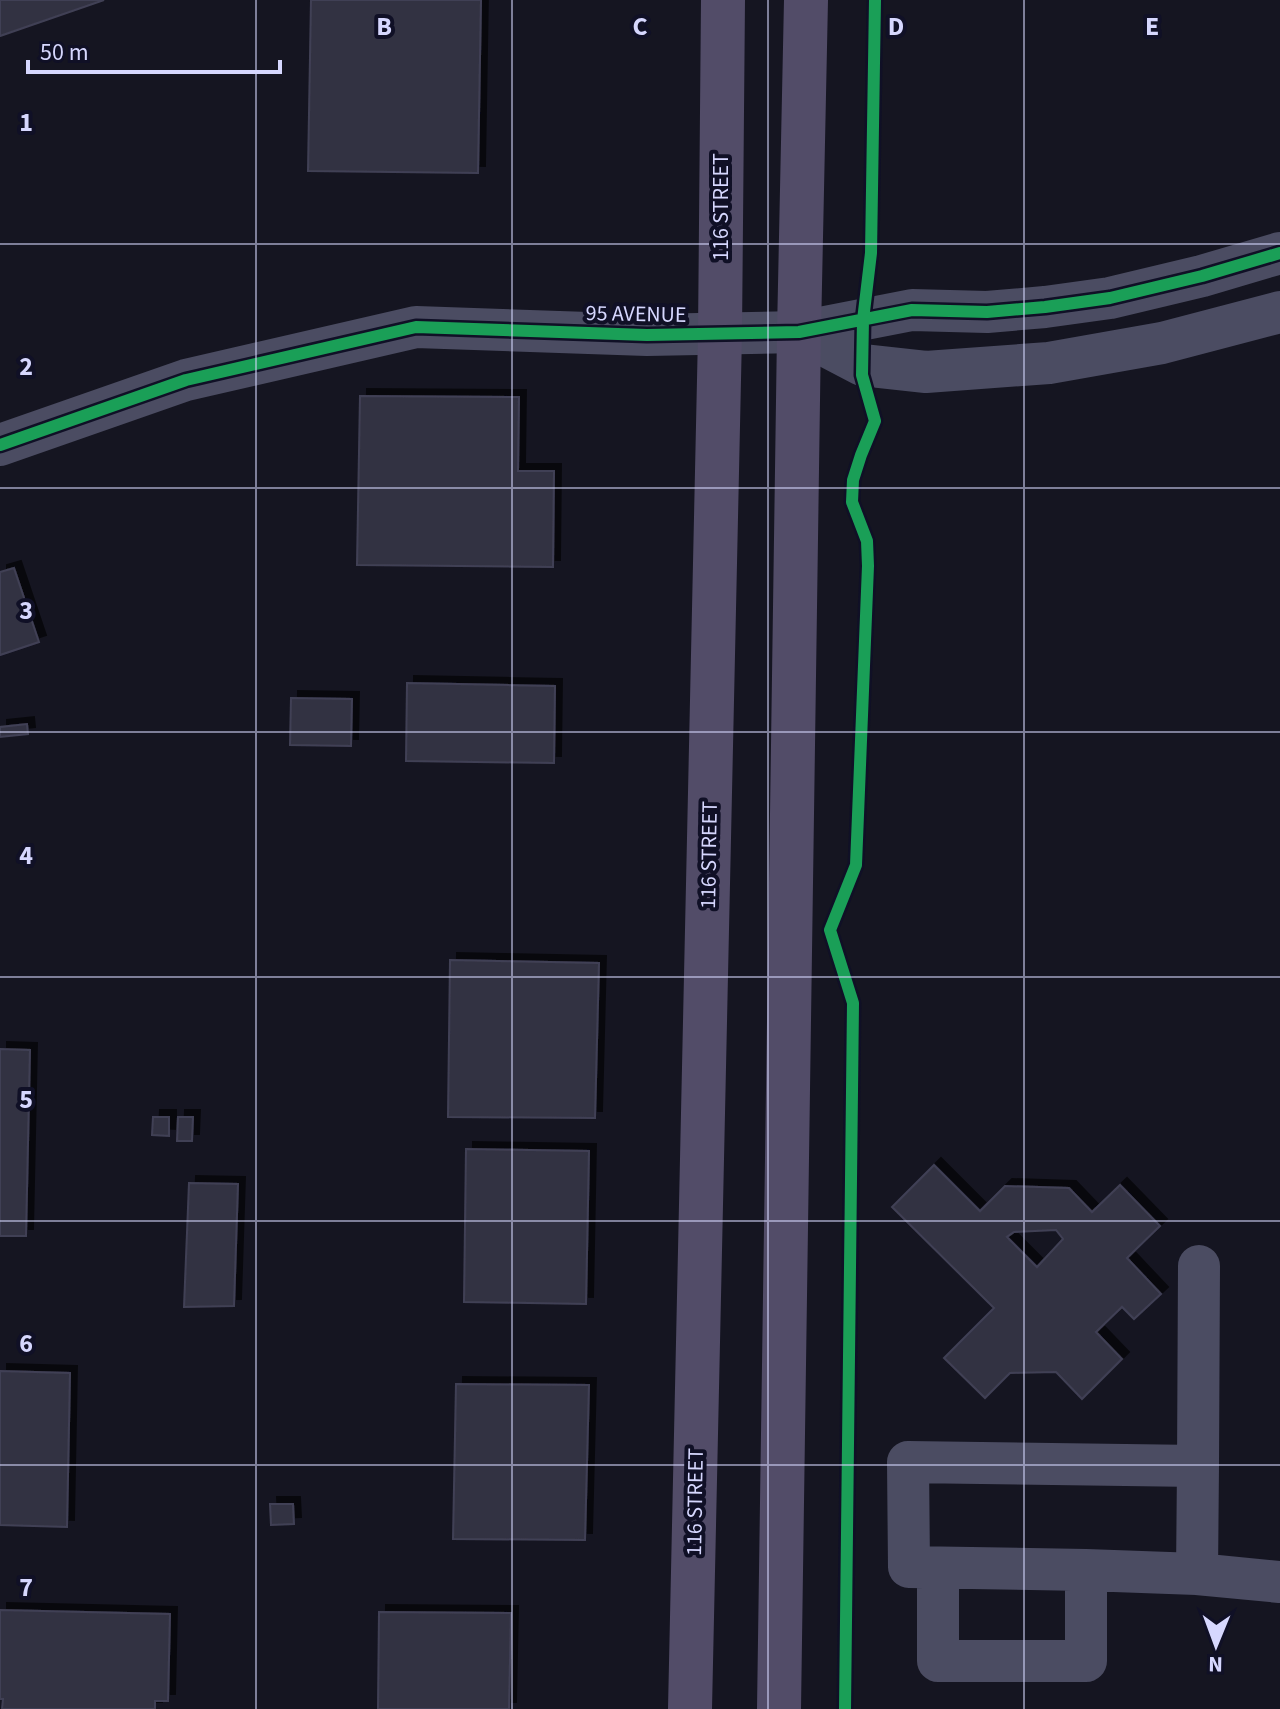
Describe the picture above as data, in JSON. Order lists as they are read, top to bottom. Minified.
{"streets":{"main road":["116 STREET"],"street":["95 AVENUE"]},"crossings":[["116 STREET","95 AVENUE"]],"scale_bar":"50 m","north":"bottom","grid":{"columns":["B","C","D","E"],"rows":["1","2","3","4","5","6","7"]}}
